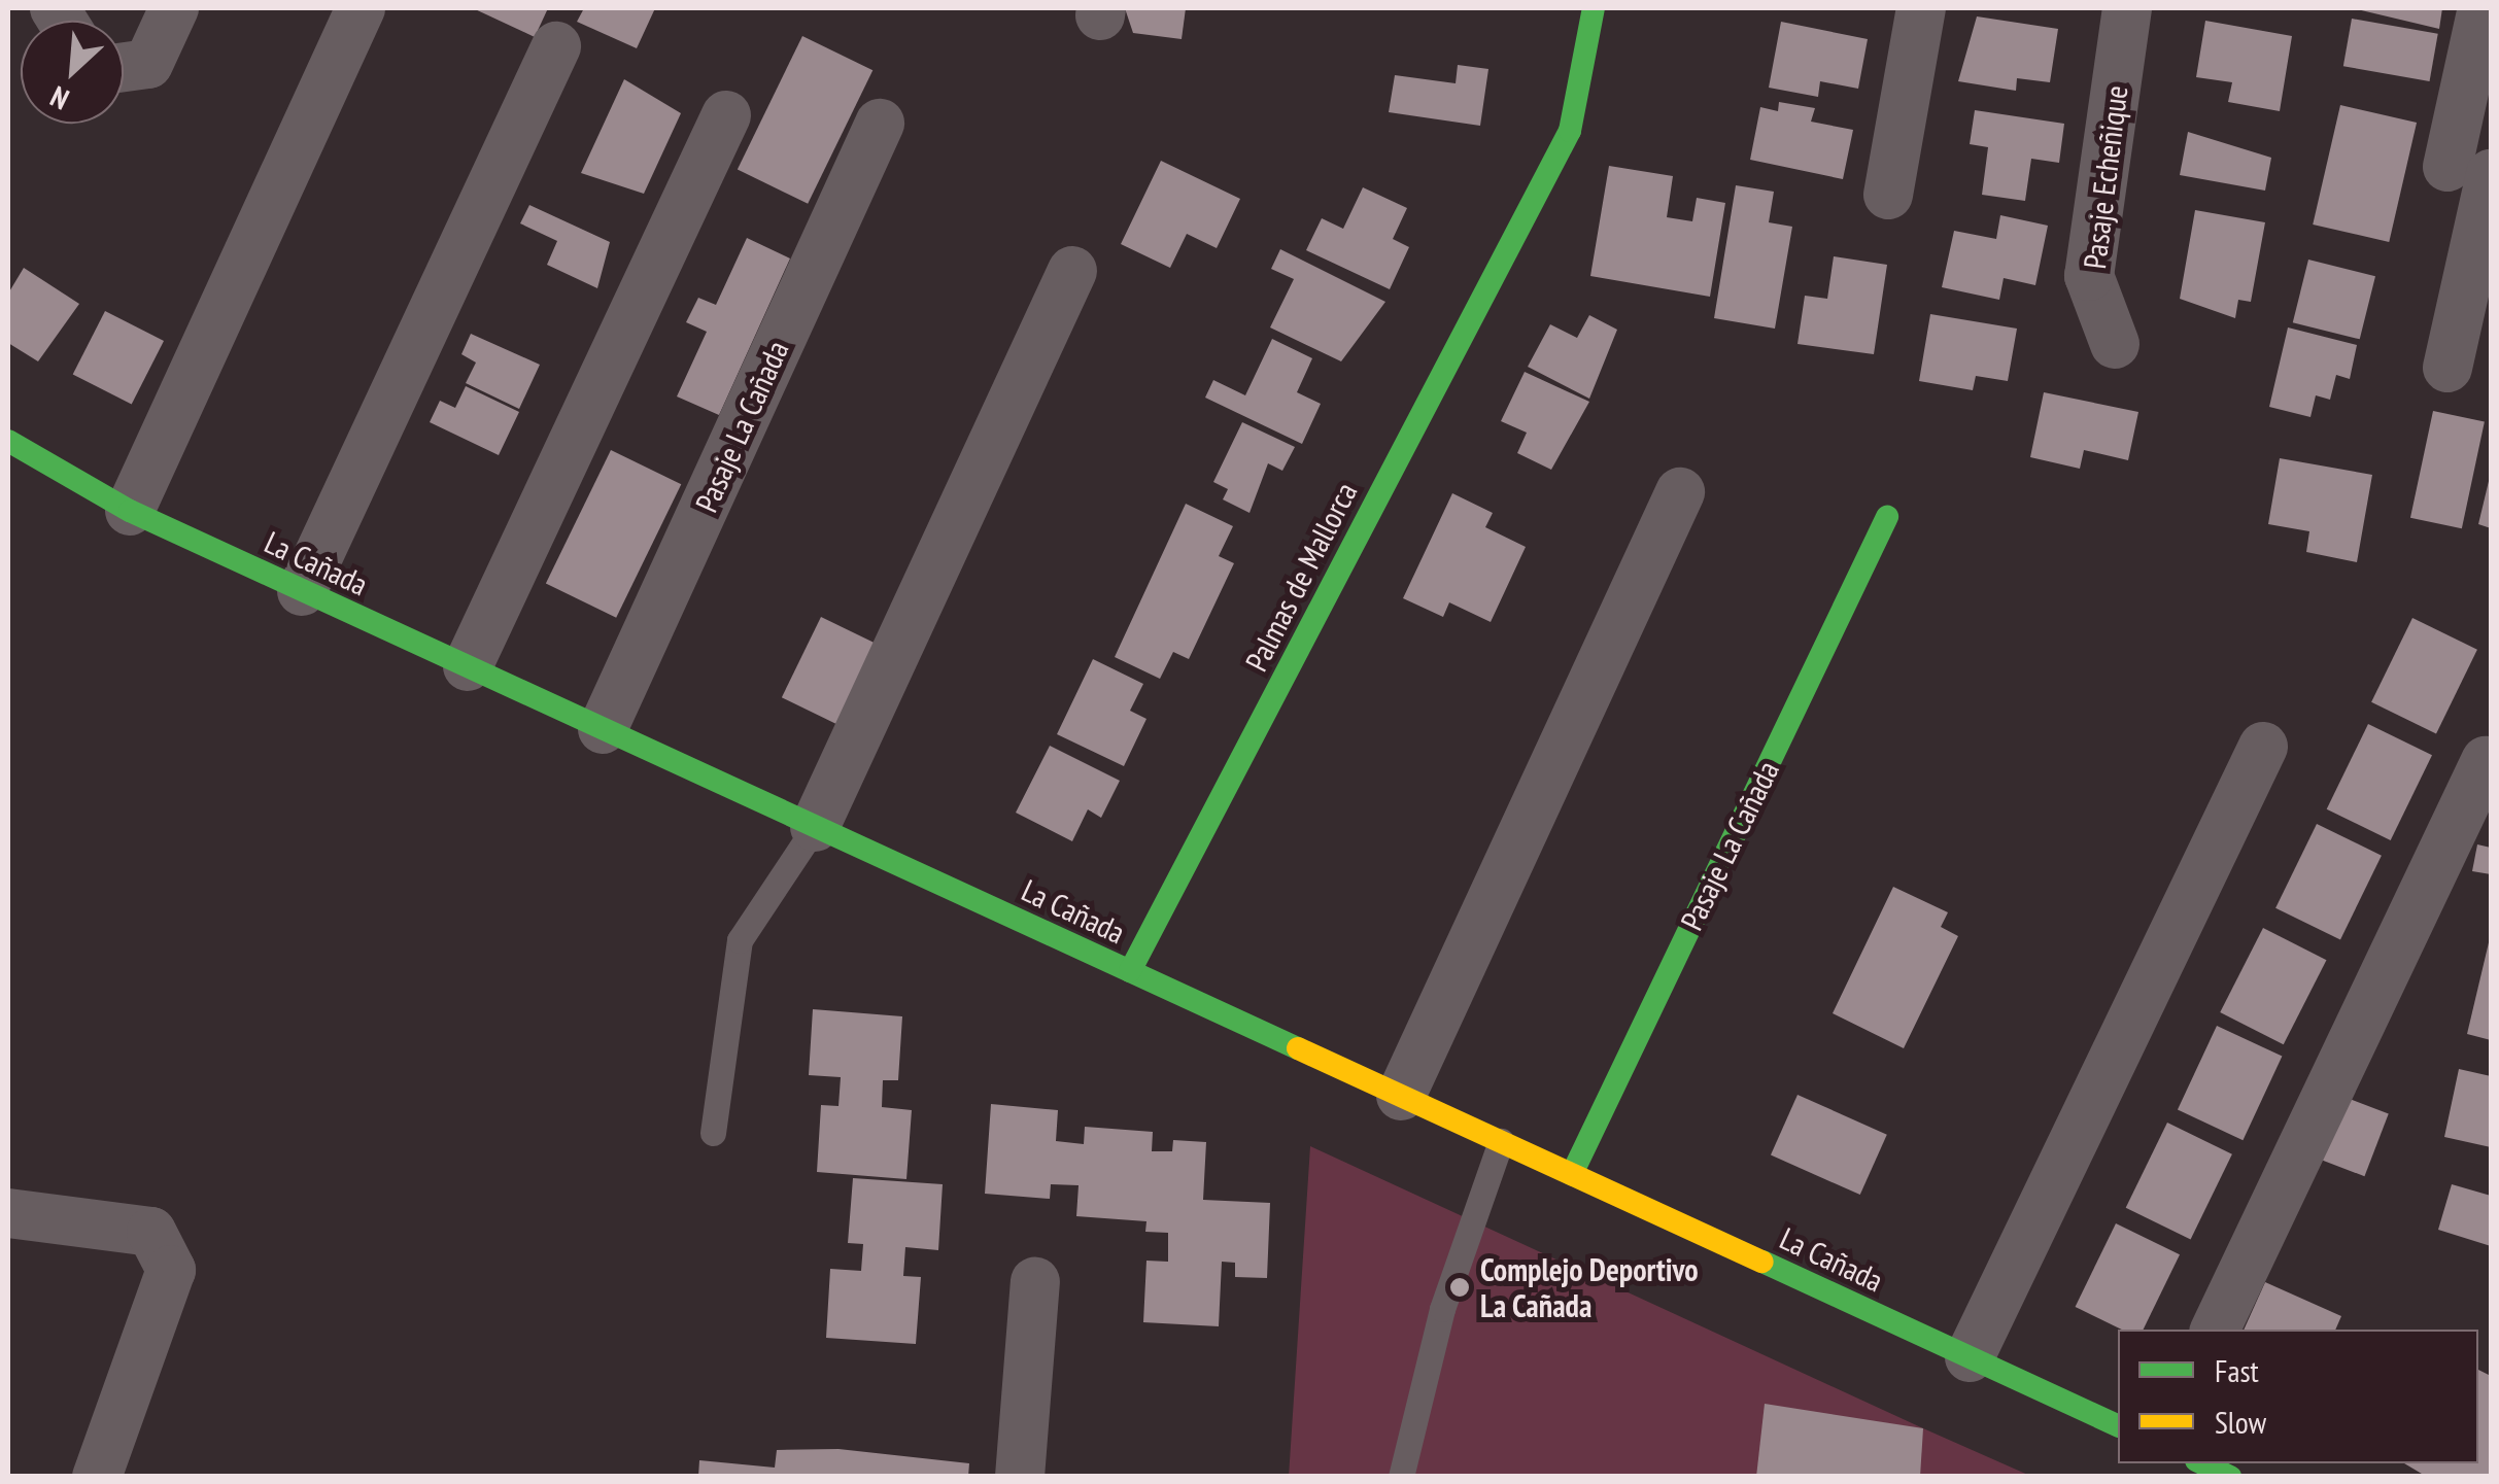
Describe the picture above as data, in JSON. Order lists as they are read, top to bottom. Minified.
{"streets":{"street":["Pasaje Echeñique","Pasaje La Cañada","La Cañada","Palmas de Mallorca"]},"crossings":[["Pasaje La Cañada","La Cañada"],["La Cañada","Palmas de Mallorca"]],"places":["Complejo Deportivo La Cañada"],"legend":["Fast","Slow"],"north":"bottom left"}
